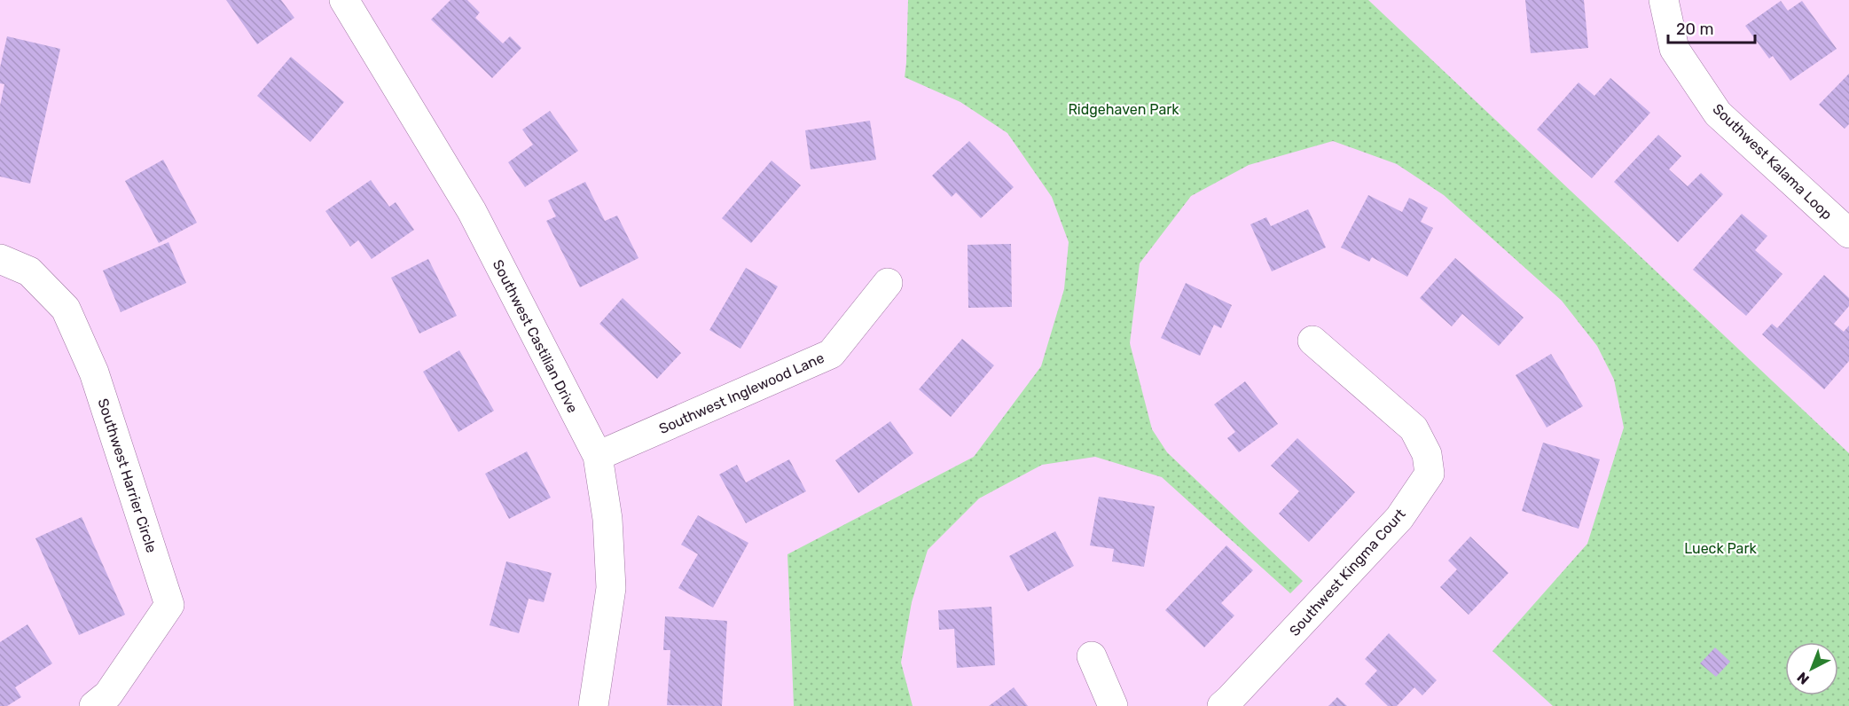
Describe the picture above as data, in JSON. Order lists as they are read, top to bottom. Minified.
{"streets":{"street":["Southwest Kalama Loop","Southwest Castilian Drive","Southwest Inglewood Lane","Southwest Harrier Circle","Southwest Kingma Court"]},"crossings":[["Southwest Castilian Drive","Southwest Inglewood Lane"]],"parks":["Ridgehaven Park","Lueck Park"],"scale_bar":"20 m","north":"bottom left"}
